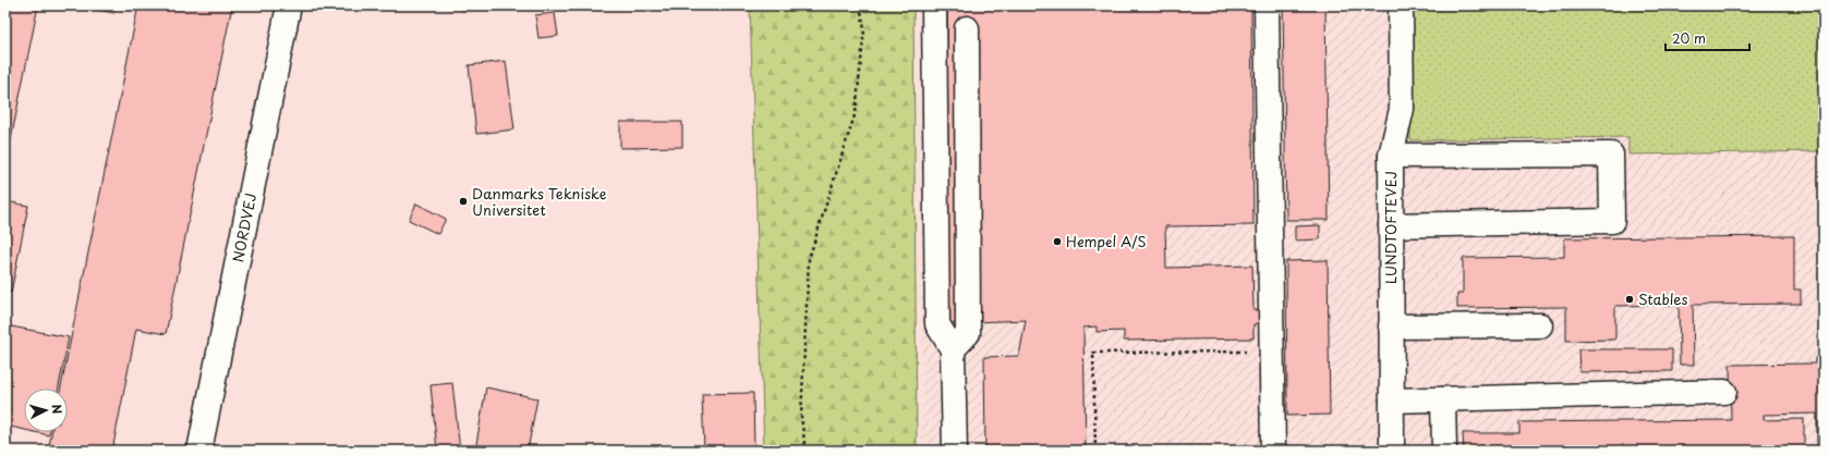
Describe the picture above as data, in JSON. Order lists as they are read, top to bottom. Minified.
{"streets":{"street":["NORDVEJ","LUNDTOFTEVEJ"]},"places":["Danmarks Tekniske Universitet","Hempel A/S","Stables"],"scale_bar":"20 m","north":"right"}
